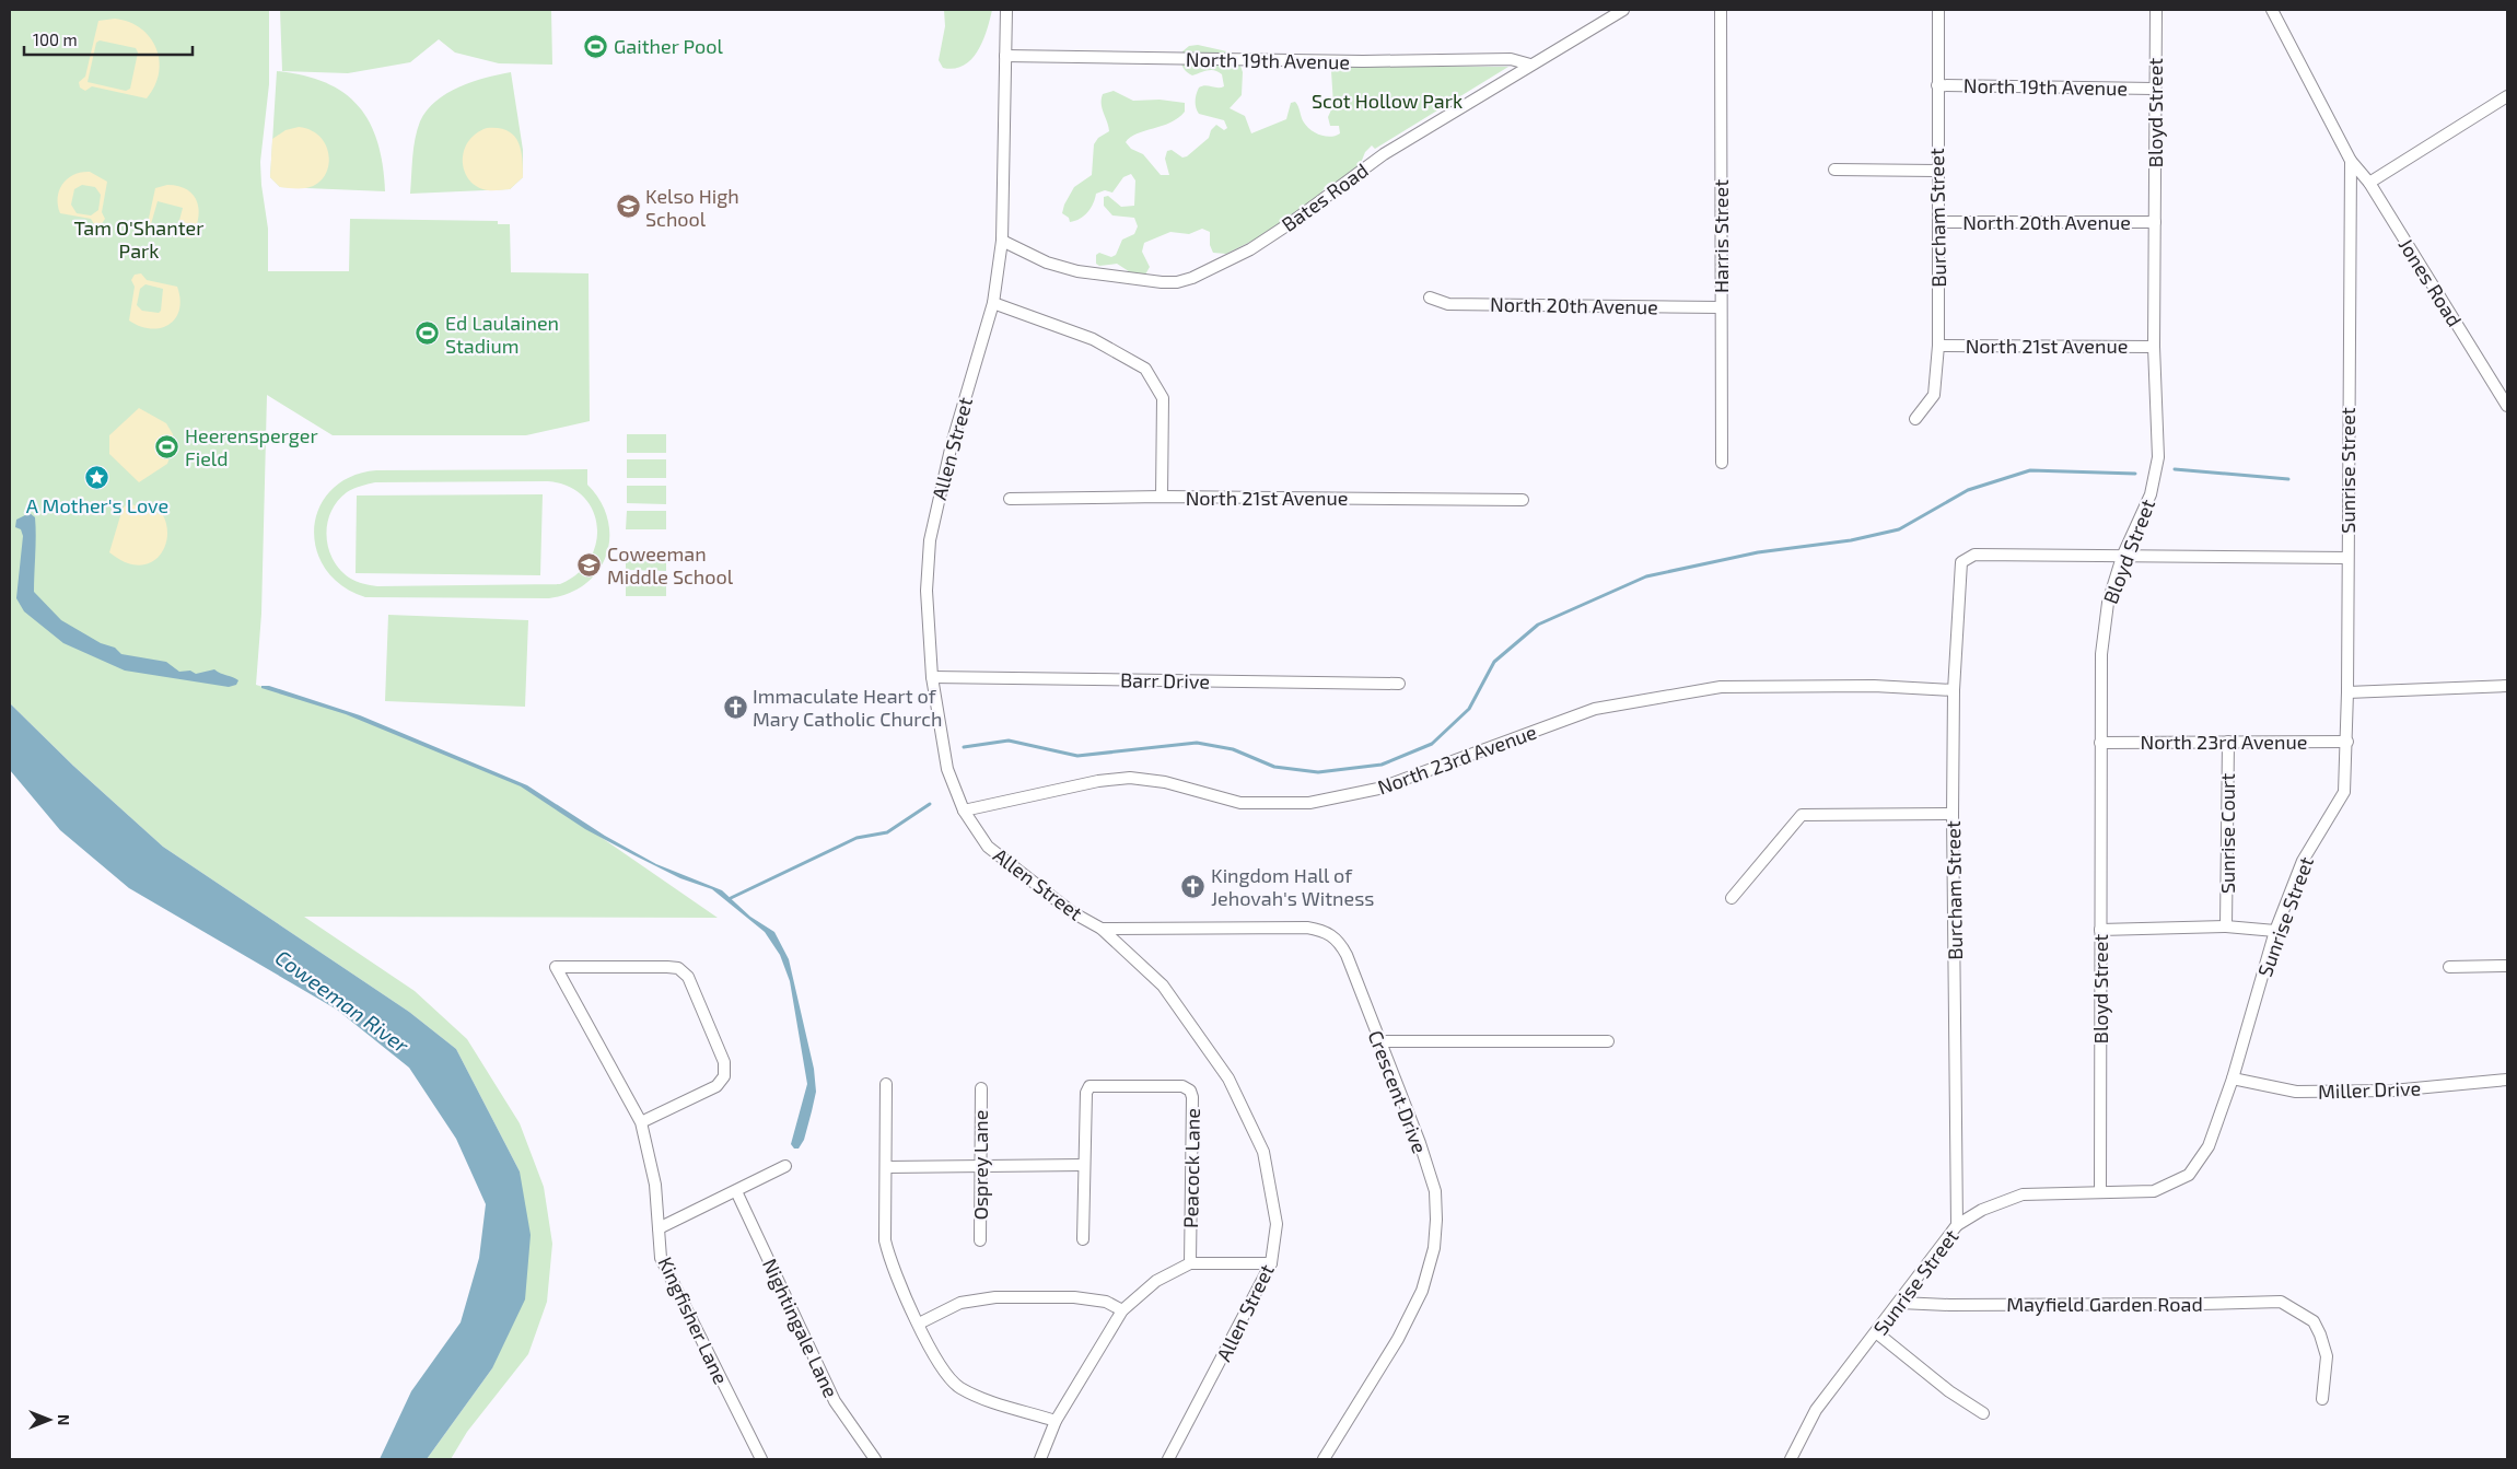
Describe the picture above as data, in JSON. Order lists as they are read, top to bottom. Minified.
{"streets":{"street":["North 19th Avenue","Bloyd Street","Bates Road","Burcham Street","North 20th Avenue","Harris Street","Jones Road","North 21st Avenue","Allen Street","Sunrise Street","Barr Drive","North 23rd Avenue","Sunrise Court","Miller Drive","Crescent Drive","Osprey Lane","Peacock Lane","Mayfield Garden Road","Kingfisher Lane","Nightingale Lane"]},"crossings":[["North 19th Avenue","Bloyd Street"],["North 19th Avenue","Bates Road"],["North 19th Avenue","Burcham Street"],["North 19th Avenue","Allen Street"],["Bloyd Street","Burcham Street"],["Bloyd Street","North 20th Avenue"],["Bloyd Street","North 21st Avenue"],["Bloyd Street","Sunrise Street"],["Bloyd Street","North 23rd Avenue"],["Bates Road","Allen Street"],["Burcham Street","North 20th Avenue"],["Burcham Street","North 21st Avenue"],["Burcham Street","Sunrise Street"],["Burcham Street","North 23rd Avenue"],["North 20th Avenue","Harris Street"],["Jones Road","Sunrise Street"],["Allen Street","Barr Drive"],["Allen Street","North 23rd Avenue"],["Allen Street","Crescent Drive"],["Sunrise Street","North 23rd Avenue"],["Sunrise Street","Miller Drive"],["Sunrise Street","Mayfield Garden Road"],["North 23rd Avenue","Sunrise Court"]],"water":["Coweeman River"],"parks":["Scot Hollow Park","Tam O'Shanter Park"],"places":{"sports":["Gaither Pool","Ed Laulainen Stadium","Heerensperger Field"],"school or university":["Kelso High School","Coweeman Middle School"],"place":["A Mother's Love"],"church":["Immaculate Heart of Mary Catholic Church","Kingdom Hall of Jehovah's Witness"]},"scale_bar":"100 m","north":"right"}
